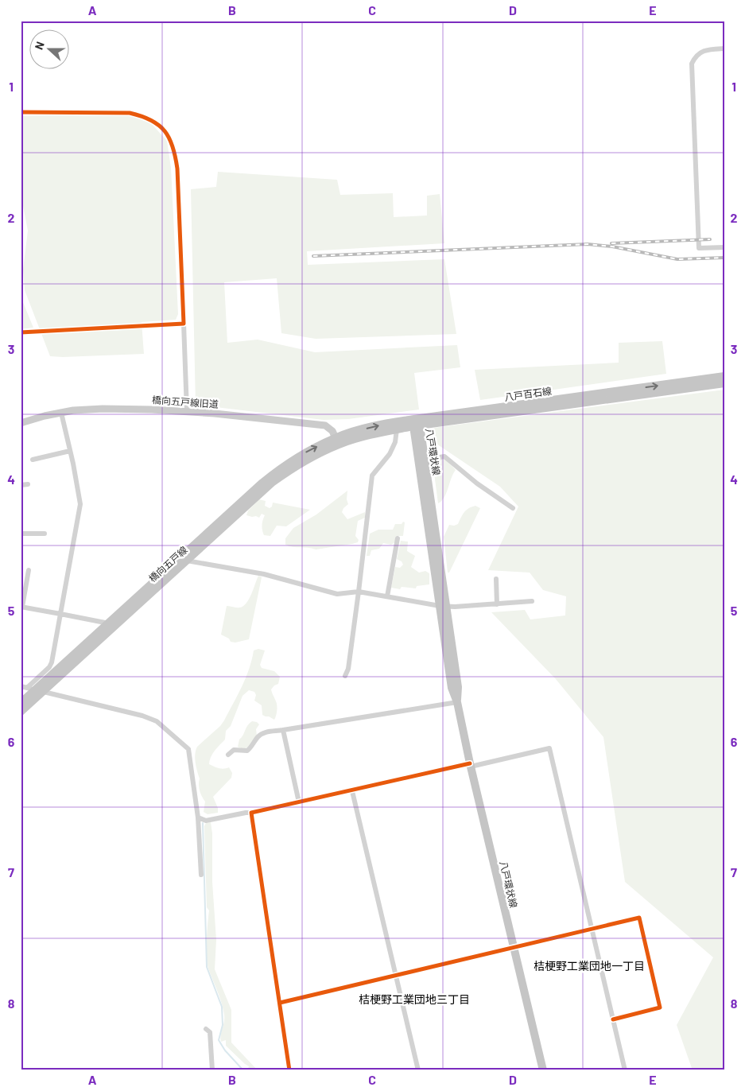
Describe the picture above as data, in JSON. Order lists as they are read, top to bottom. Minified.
{"streets":{"main road":["八戸百石線","八戸環状線","橋向五戸線"],"street":["橋向五戸線旧道"]},"crossings":[["八戸百石線","橋向五戸線旧道"],["八戸百石線","八戸環状線"],["八戸百石線","橋向五戸線"],["橋向五戸線旧道","橋向五戸線"]],"districts":["桔梗野工業団地一丁目","桔梗野工業団地三丁目"],"north":"left","grid":{"columns":["A","B","C","D","E"],"rows":["1","2","3","4","5","6","7","8"]}}
